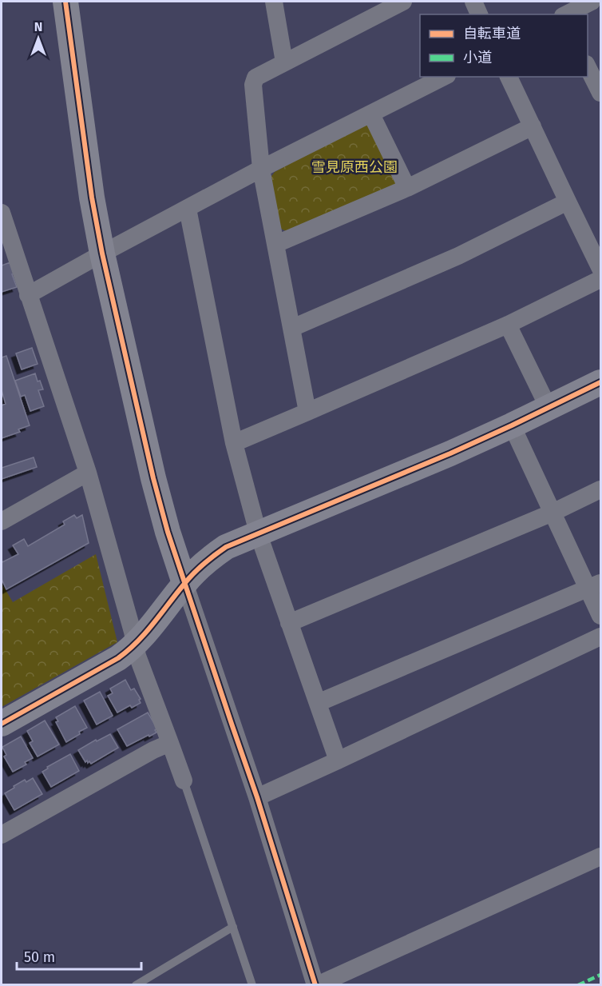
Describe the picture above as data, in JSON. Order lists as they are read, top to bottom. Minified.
{"parks":["雪見原西公園"],"legend":["自転車道","小道"],"scale_bar":"50 m","north":"top"}
